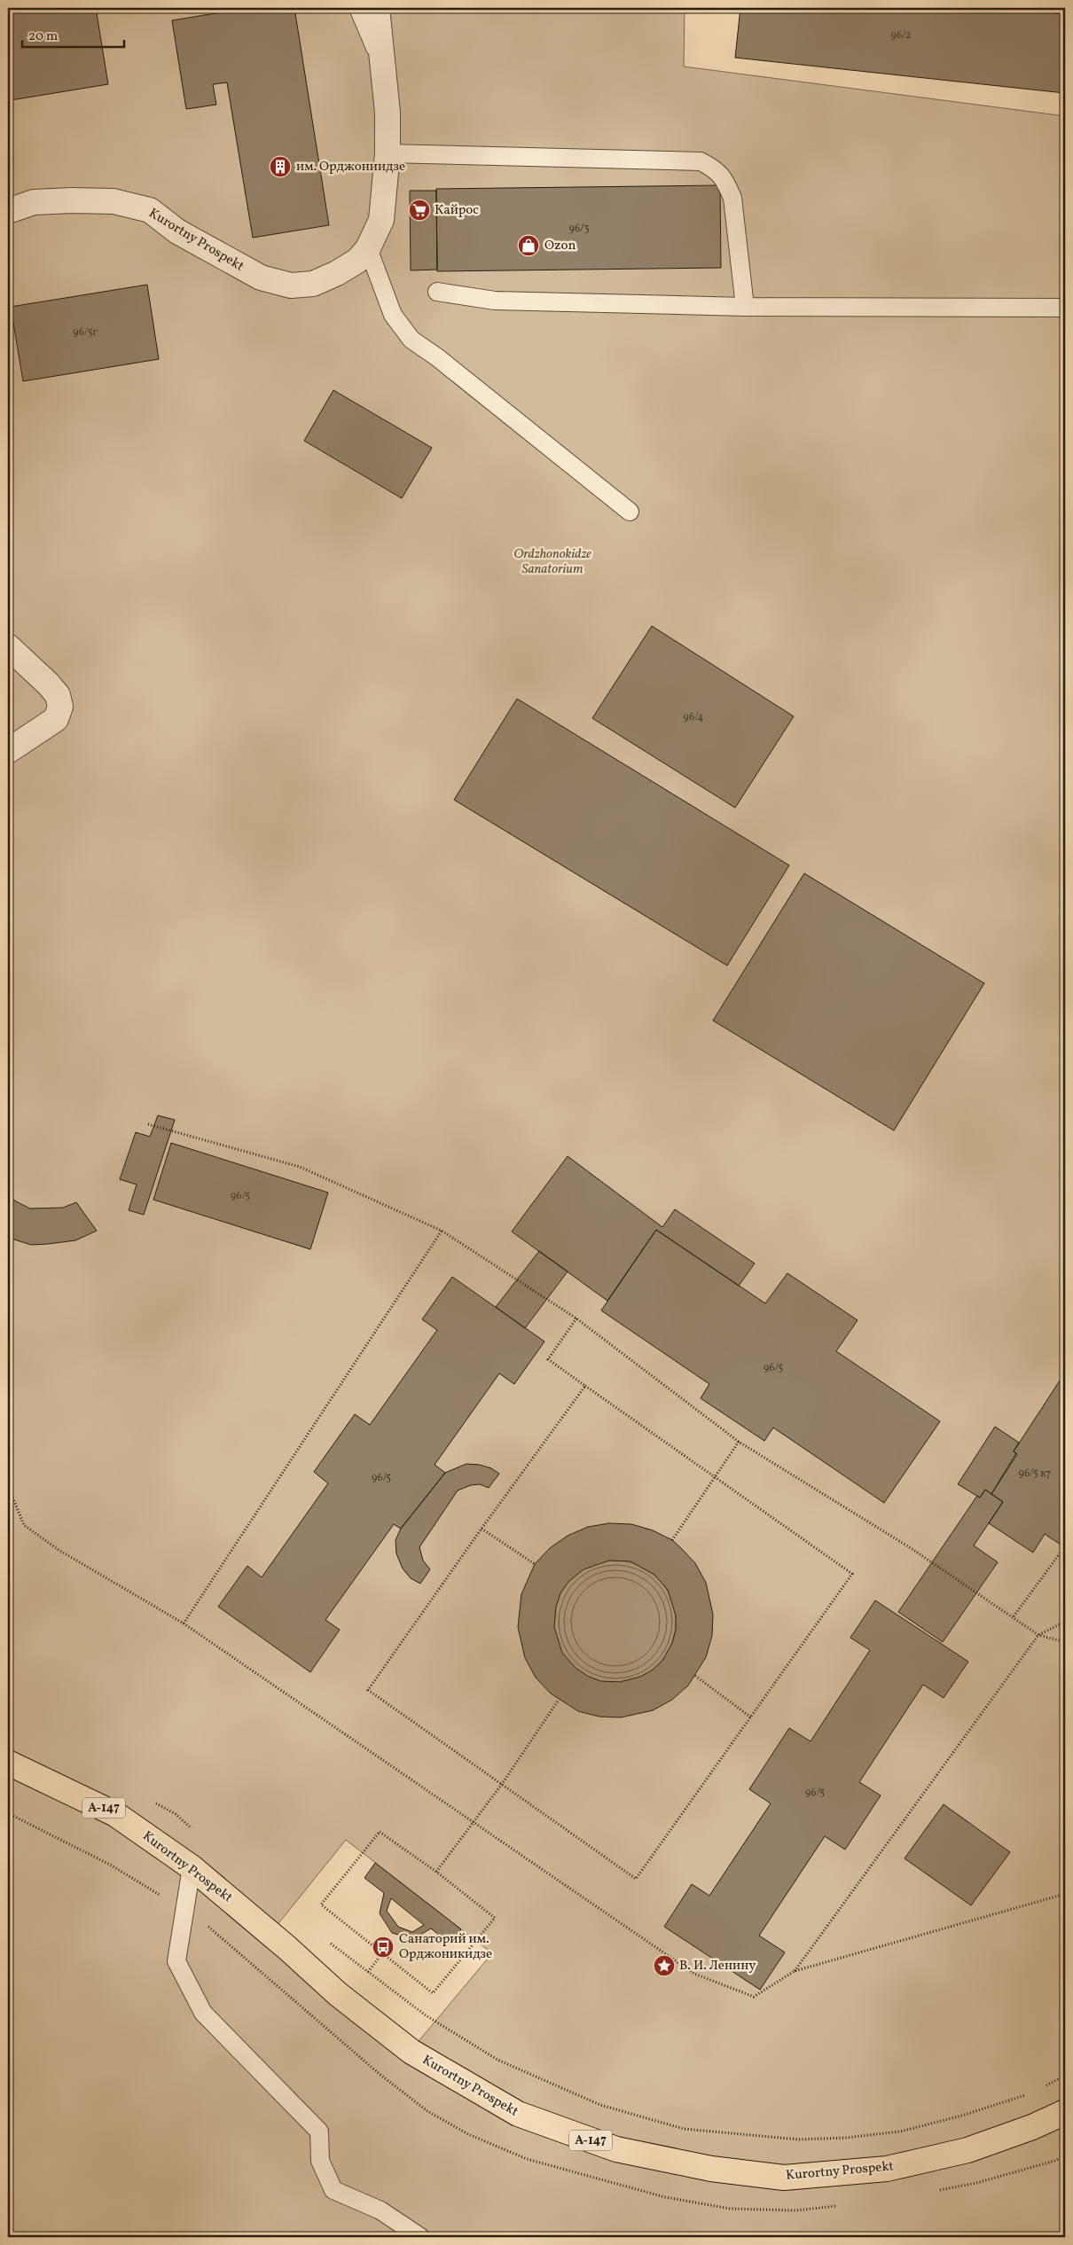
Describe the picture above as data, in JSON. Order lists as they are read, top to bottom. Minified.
{"streets":{"main road":["Kurortny Prospekt","А-147"]},"parks":["Ordzhonokidze Sanatorium"],"places":{"building":["им. Орджониидзе"],"supermarket":["Кайрос"],"shop":["Ozon"],"bus stop":["Санаторий им. Орджоникидзе"],"place":["В. И. Ленину"]},"house_numbers":["96/2","96/3","96/5г","96/4","96/5","96/5","96/5 к7","96/5","96/5"],"scale_bar":"20 m"}
